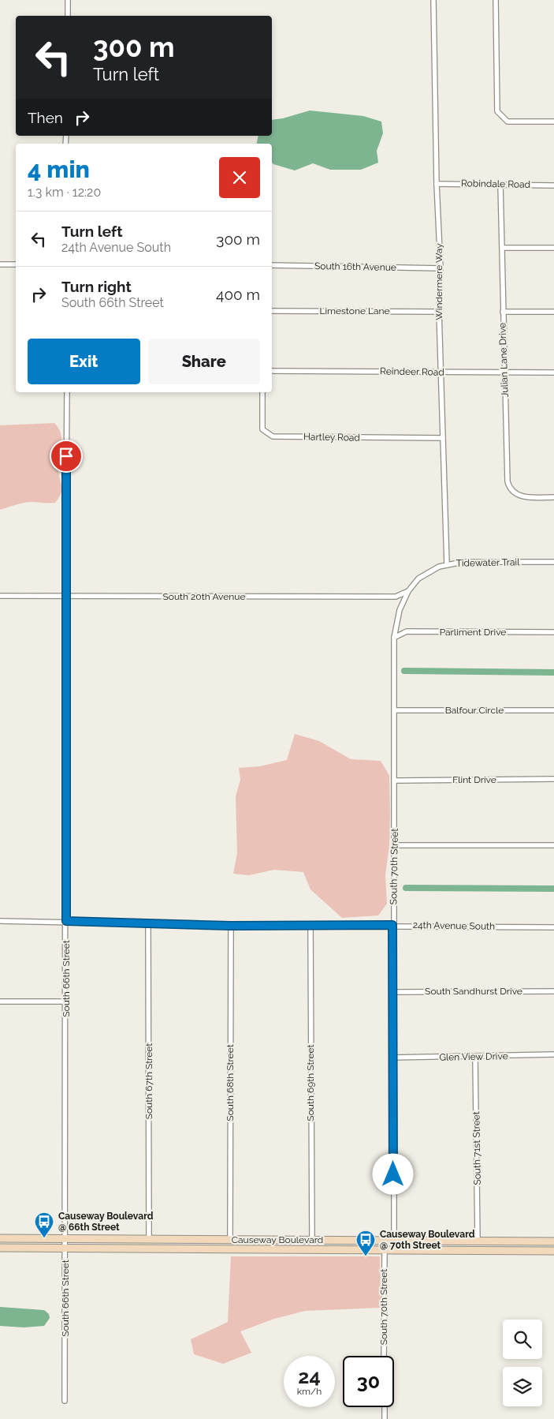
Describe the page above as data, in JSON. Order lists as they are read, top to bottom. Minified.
{"streets":{"main road":["Causeway Boulevard"],"street":["Robindale Road","South 16th Avenue","Windermere Way","Limestone Lane","Julian Lane Drive","Reindeer Road","Hartley Road","Tidewater Trail","South 20th Avenue","Parliment Drive","Balfour Circle","Flint Drive","South 70th Street","24th Avenue South","South 66th Street","South Sandhurst Drive","Glen View Drive","South 67th Street","South 68th Street","South 69th Street","South 71st Street"]},"crossings":[["Robindale Road","Windermere Way"],["Robindale Road","Julian Lane Drive"],["South 16th Avenue","Windermere Way"],["Windermere Way","Limestone Lane"],["Windermere Way","Reindeer Road"],["Windermere Way","Hartley Road"],["Windermere Way","Tidewater Trail"],["Julian Lane Drive","Reindeer Road"],["Tidewater Trail","South 20th Avenue"],["Tidewater Trail","South 70th Street"],["South 20th Avenue","South 70th Street"],["South 20th Avenue","South 66th Street"],["Parliment Drive","South 70th Street"],["Balfour Circle","South 70th Street"],["Flint Drive","South 70th Street"],["South 70th Street","24th Avenue South"],["South 70th Street","South Sandhurst Drive"],["South 70th Street","Glen View Drive"],["South 70th Street","Causeway Boulevard"],["24th Avenue South","South 66th Street"],["24th Avenue South","South 67th Street"],["24th Avenue South","South 68th Street"],["24th Avenue South","South 69th Street"],["South 66th Street","Causeway Boulevard"],["Glen View Drive","South 71st Street"],["South 67th Street","Causeway Boulevard"],["South 68th Street","Causeway Boulevard"],["South 69th Street","Causeway Boulevard"],["South 71st Street","Causeway Boulevard"]],"places":{"bus stop":["Causeway Boulevard @ 66th Street","Causeway Boulevard @ 70th Street"]},"page":{"turn":["300 m","Turn left"],"then":"Then","heading":["4 min","1.3 km · 12:20"],"list":[{"name":"Turn left","note":"24th Avenue South","value":"300 m"},{"name":"Turn right","note":"South 66th Street","value":"400 m"}],"buttons":["Exit","Share"],"speed":"24 km/h","limit":"30"}}
